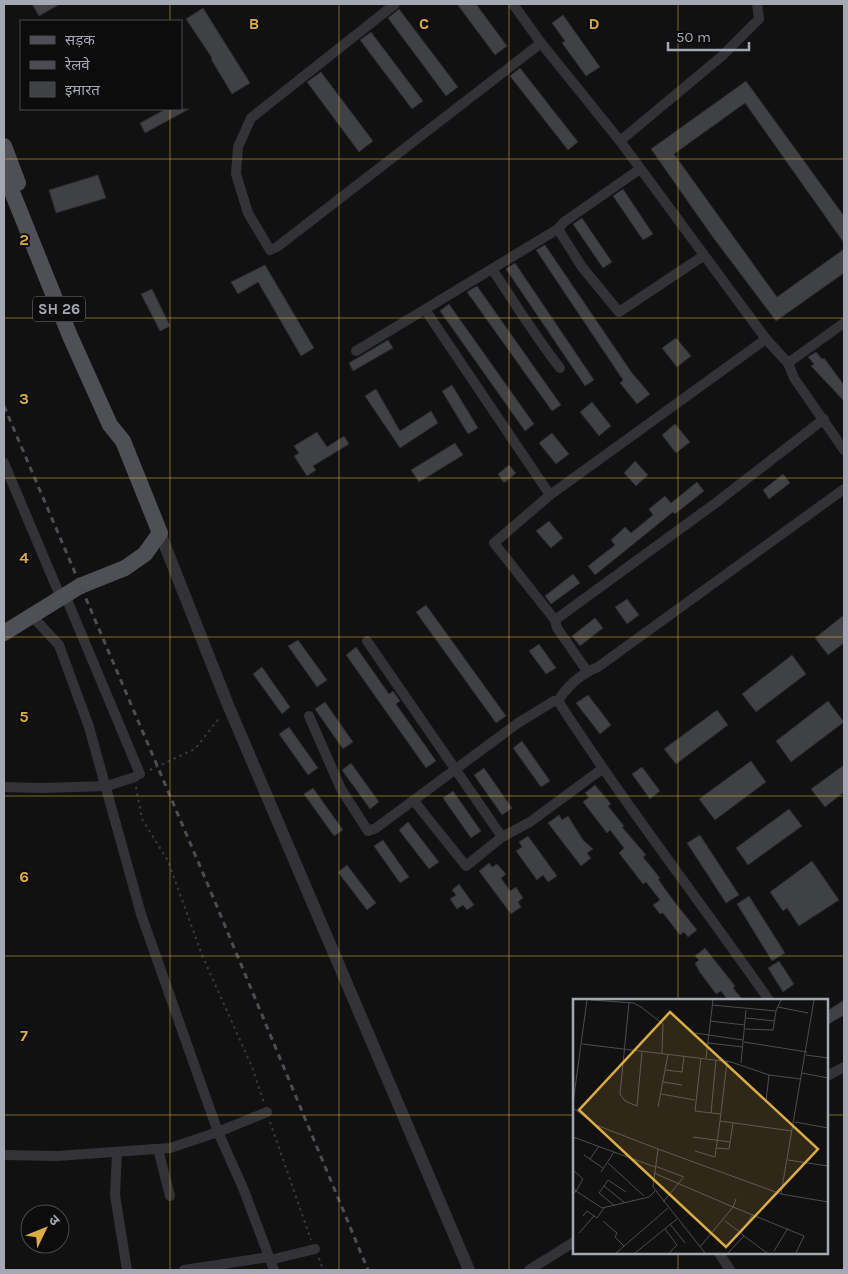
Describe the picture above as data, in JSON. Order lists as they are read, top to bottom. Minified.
{"streets":{"main road":["SH 26"]},"legend":["सड़क","रेलवे","इमारत"],"scale_bar":"50 m","north":"top right","grid":{"columns":["B","C","D"],"rows":["2","3","4","5","6","7"]}}
